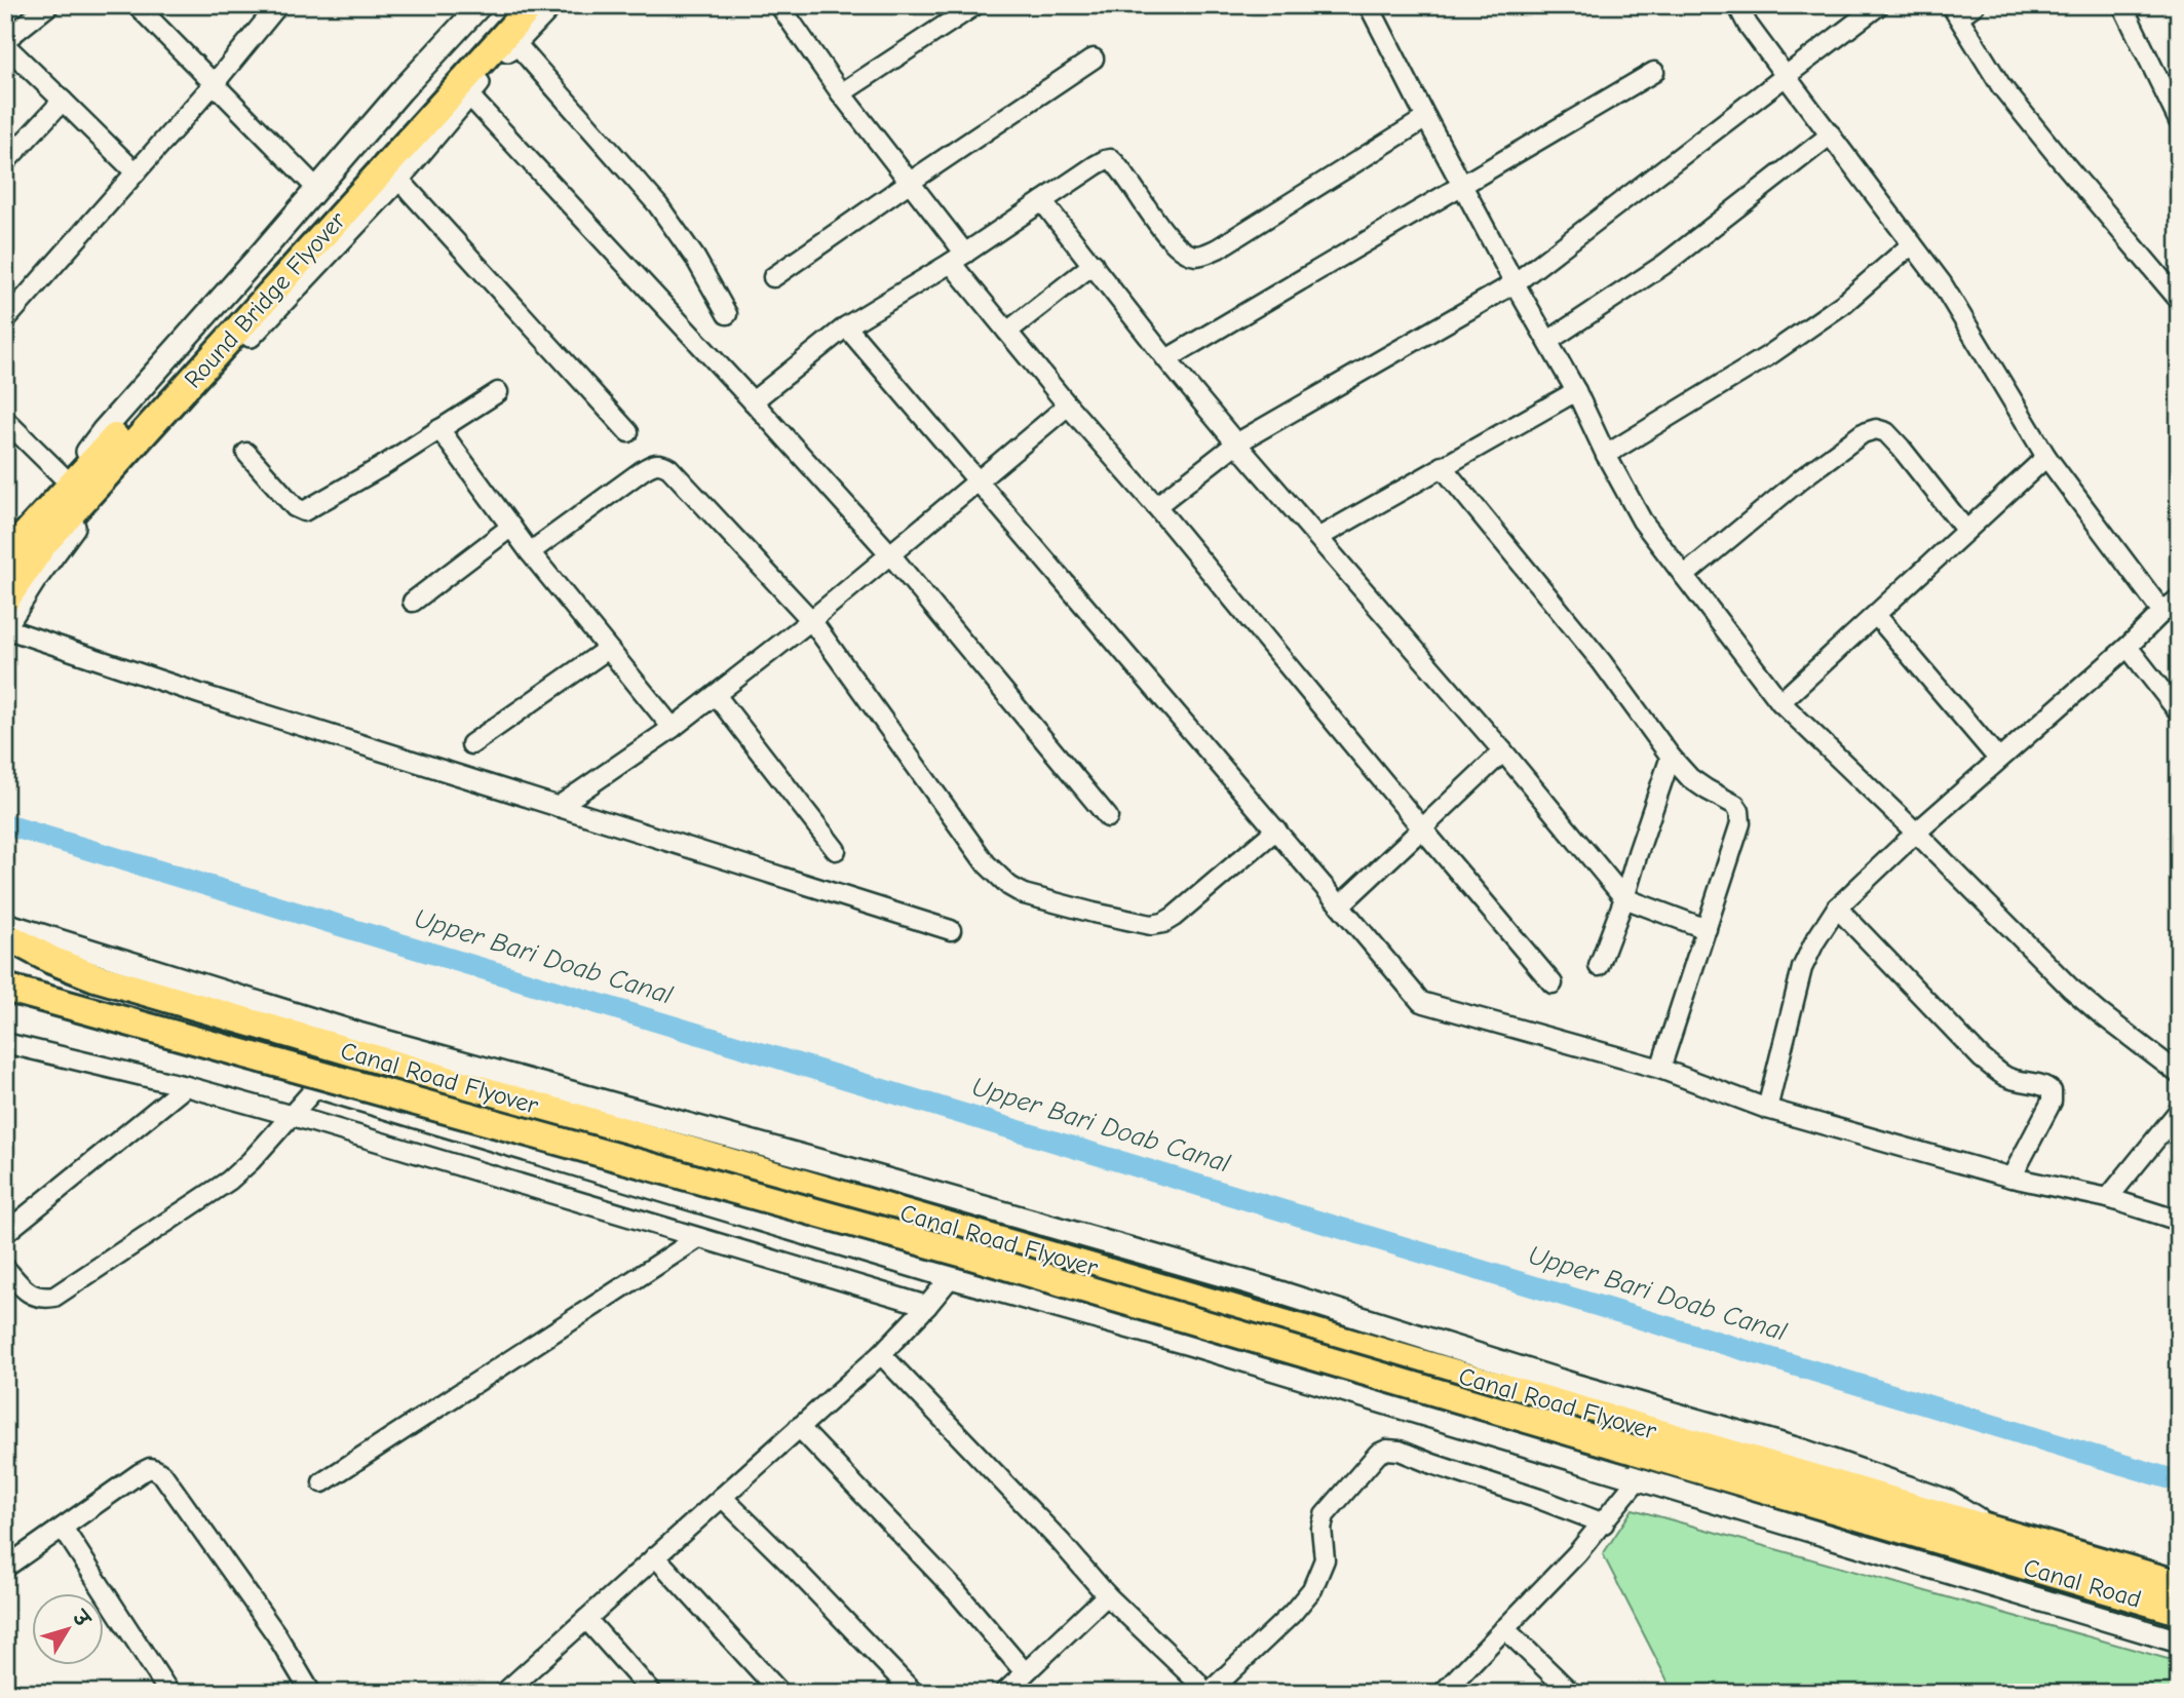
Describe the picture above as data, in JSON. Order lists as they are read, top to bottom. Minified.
{"streets":{"main road":["Round Bridge Flyover","Canal Road Flyover","Canal Road"]},"crossings":[["Canal Road Flyover","Canal Road"]],"water":["Upper Bari Doab Canal"],"north":"top right"}
